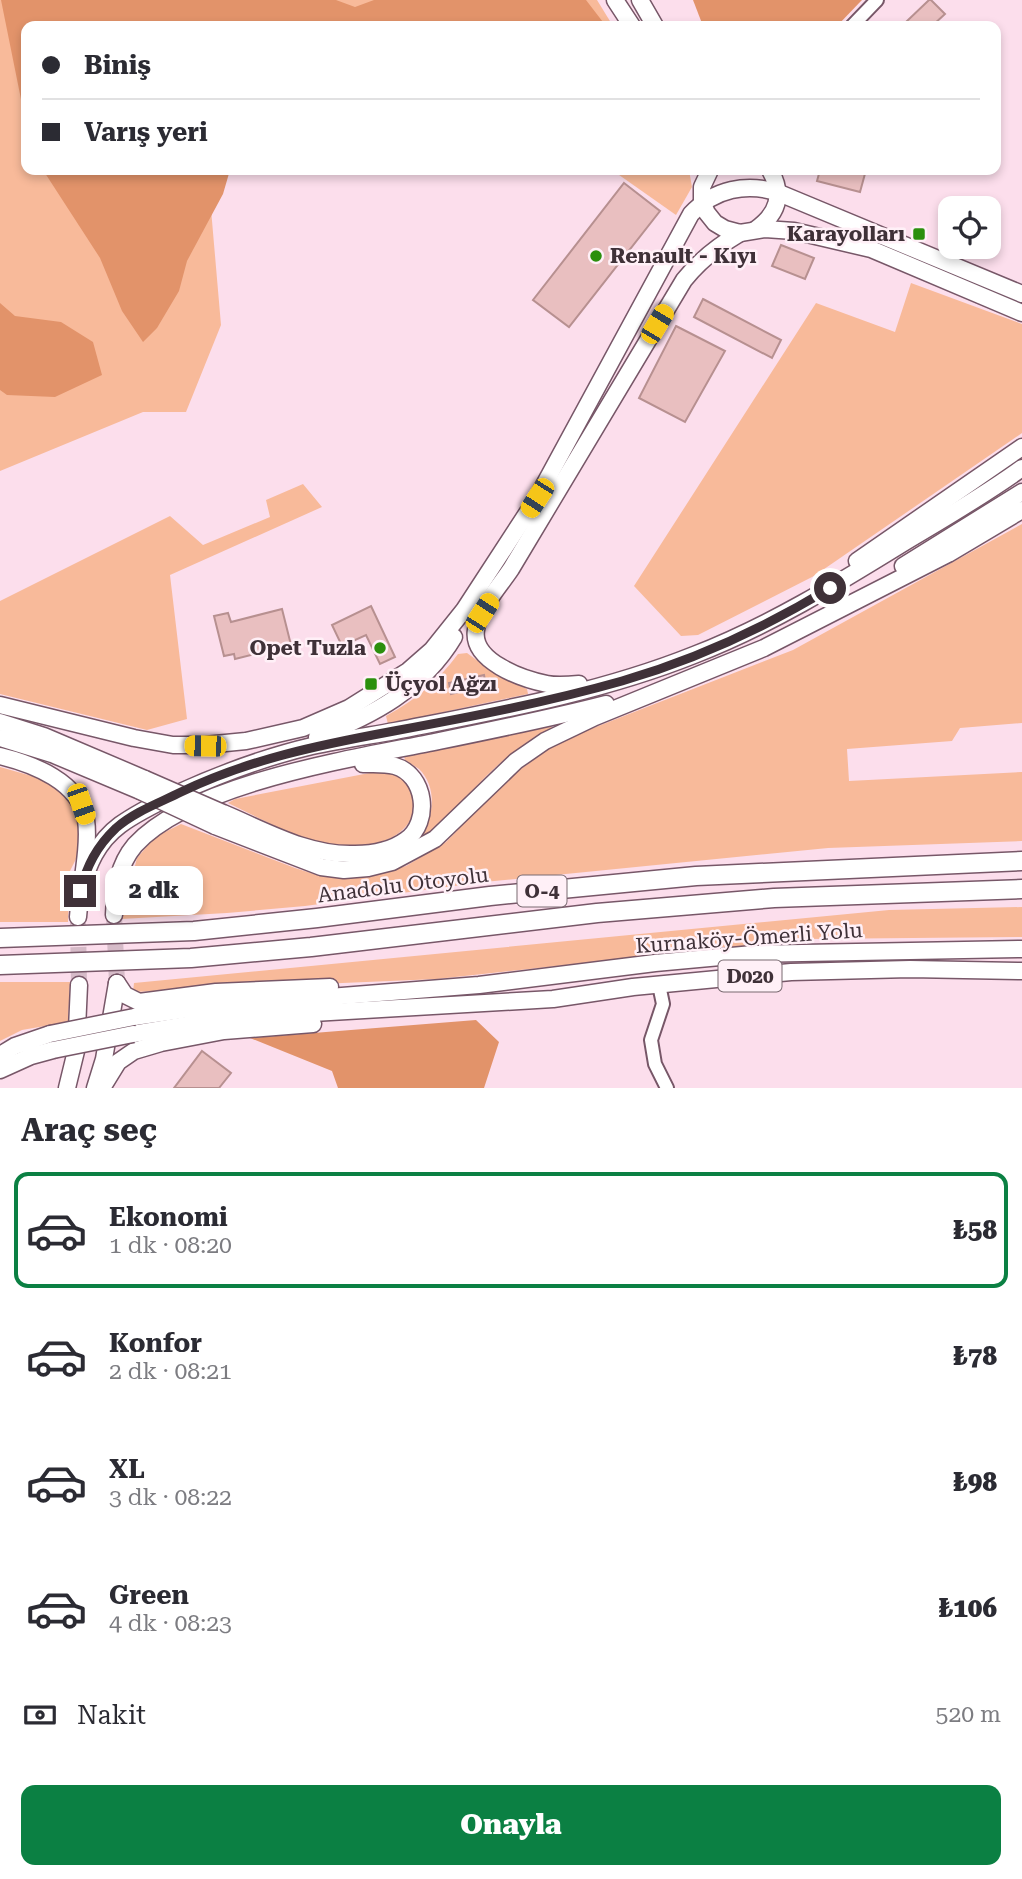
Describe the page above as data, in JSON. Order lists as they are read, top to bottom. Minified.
{"streets":{"highway":["Anadolu Otoyolu","O-4"],"main road":["Kurnaköy-Ömerli Yolu","D020"]},"crossings":[["Kurnaköy-Ömerli Yolu","D020"]],"places":{"transit":["Karayolları","Üçyol Ağzı"],"other":["Renault - Kıyı","Opet Tuzla"]},"page":{"banner":["Biniş","Varış yeri"],"bubble":"2 dk","heading":"Araç seç","list":[{"name":"Ekonomi","note":"1 dk · 08:20","value":"₺58"},{"name":"Konfor","note":"2 dk · 08:21","value":"₺78"},{"name":"XL","note":"3 dk · 08:22","value":"₺98"},{"name":"Green","note":"4 dk · 08:23","value":"₺106"}],"pay":["Nakit","520 m"],"buttons":"Onayla"}}
